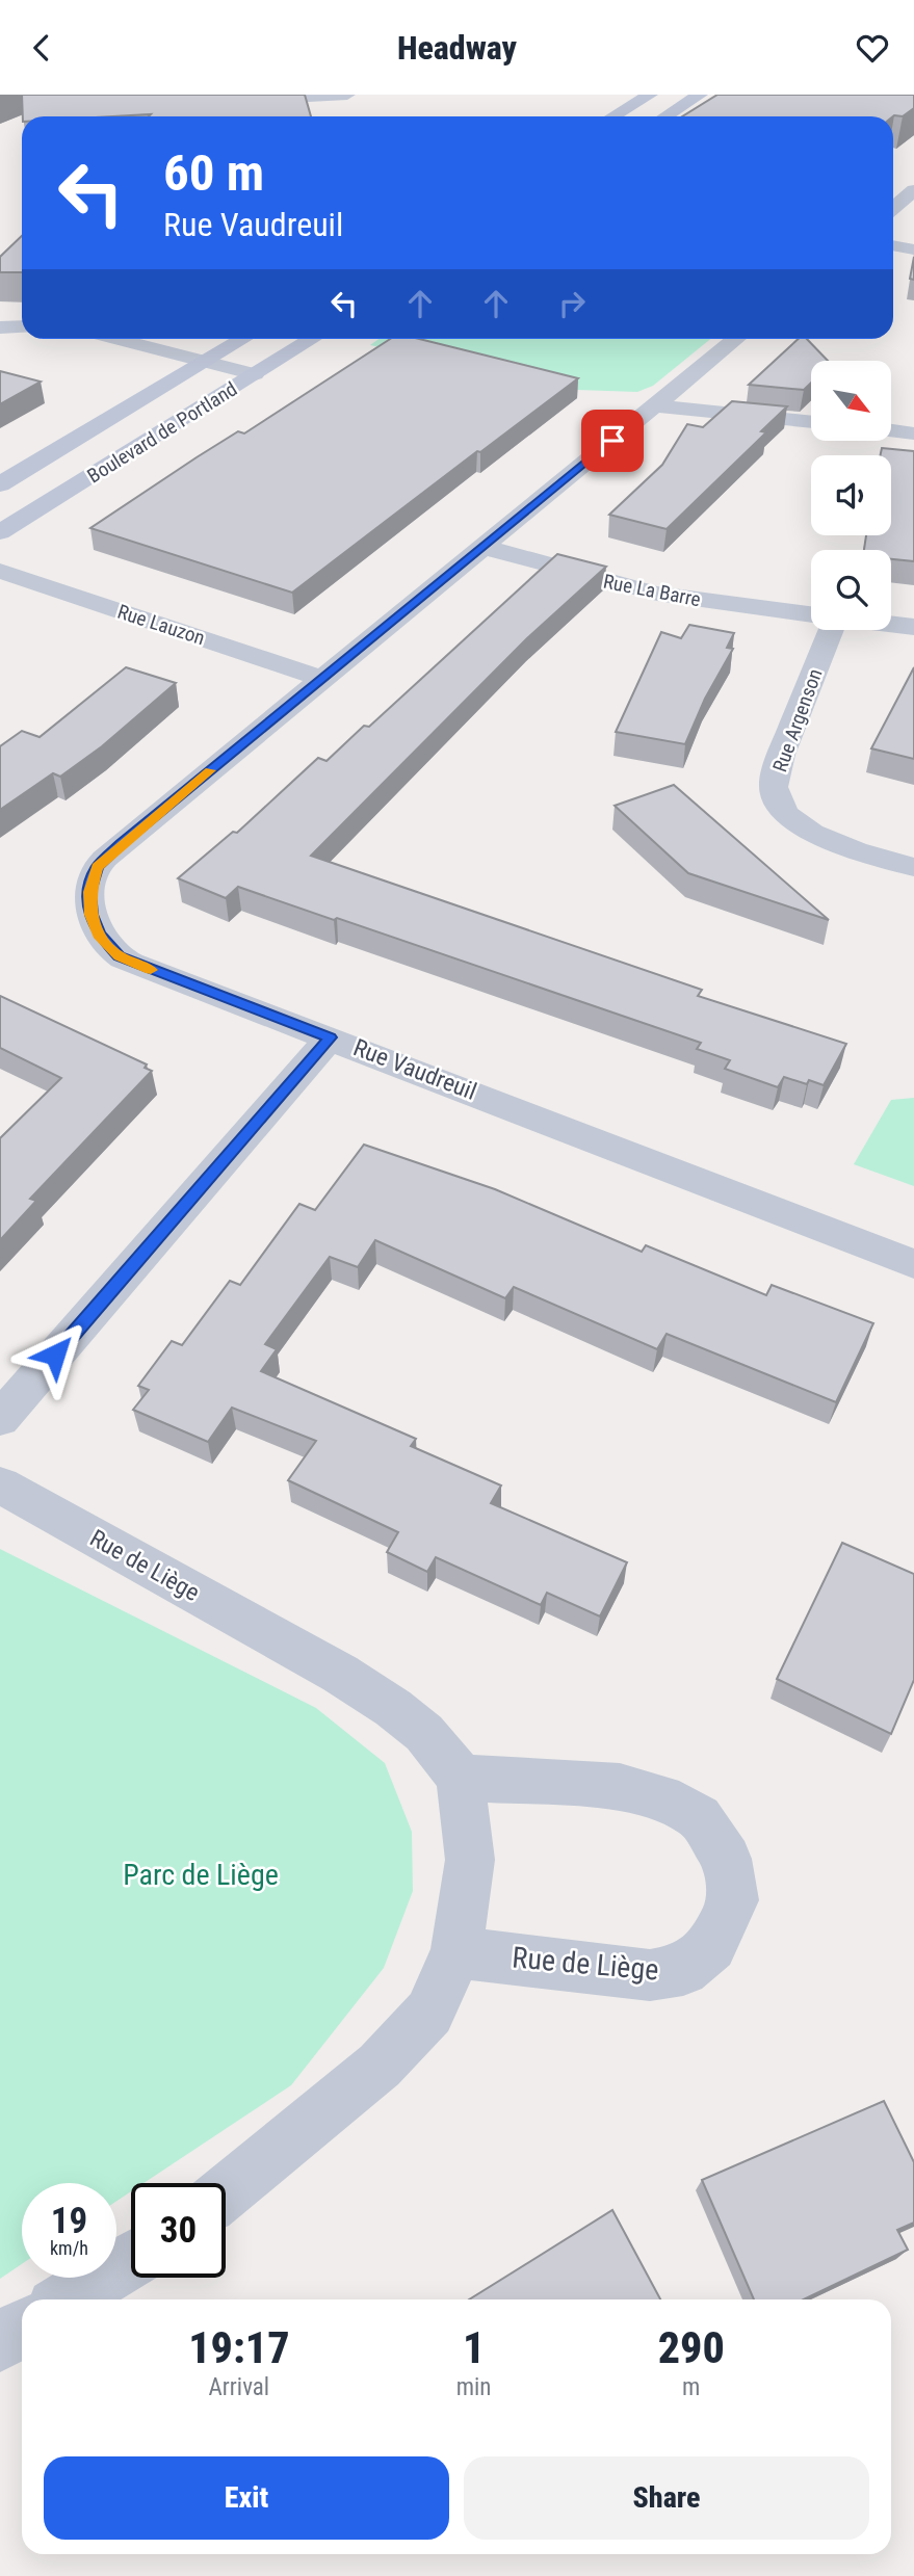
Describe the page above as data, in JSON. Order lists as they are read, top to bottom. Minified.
{"streets":{"main road":["Boulevard de Portland"],"street":["Rue La Barre","Rue Lauzon","Rue Argenson","Rue Vaudreuil","Rue de Liège"]},"crossings":[["Rue La Barre","Rue Vaudreuil"],["Rue Lauzon","Rue Vaudreuil"]],"parks":["Parc de Liège"],"north":"bottom right","page":{"header":"Headway","turn":["60 m","Rue Vaudreuil"],"speed":"19 km/h","limit":"30","eta":["19:17","Arrival","1","min","290","m"],"buttons":["Exit","Share"]}}
